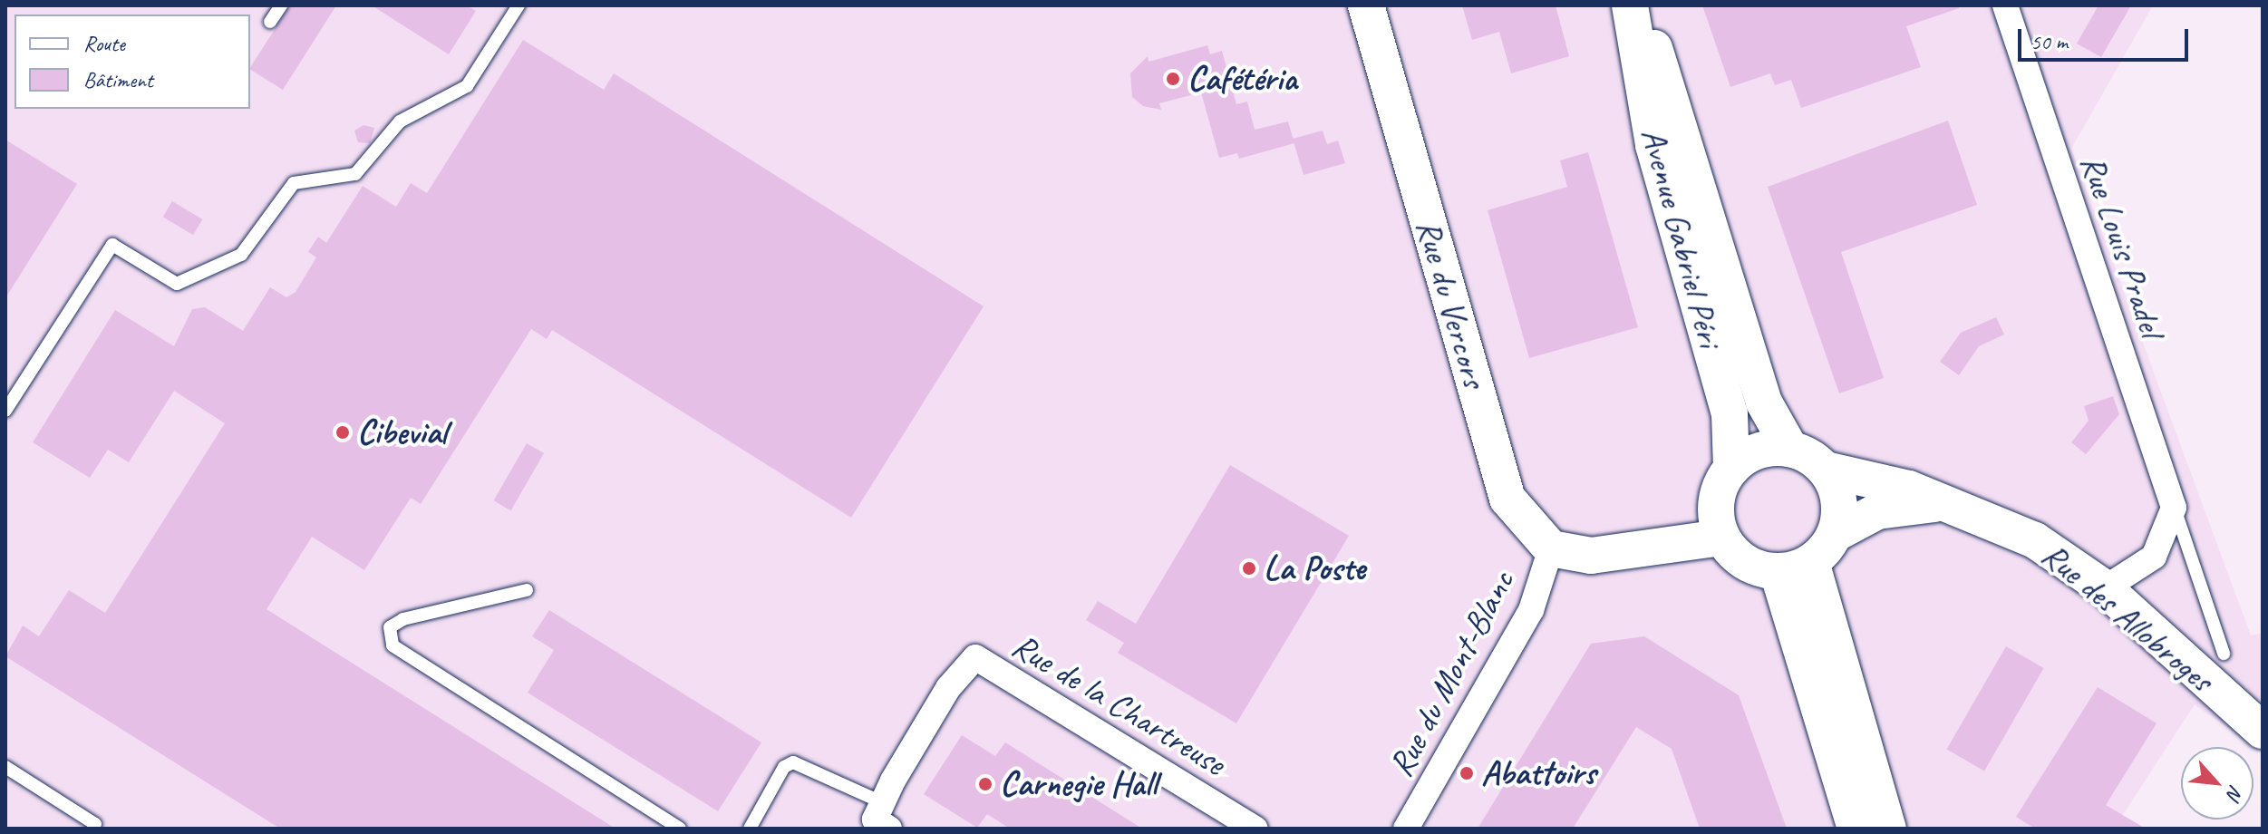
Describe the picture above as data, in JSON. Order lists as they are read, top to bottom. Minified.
{"streets":{"main road":["Avenue Gabriel Péri","Rue du Vercors","Rue des Allobroges"],"street":["Rue Louis Pradel","Rue du Mont-Blanc","Rue de la Chartreuse"]},"crossings":[["Avenue Gabriel Péri","Rue des Allobroges"],["Rue du Vercors","Rue du Mont-Blanc"]],"places":["Cafétéria","Cibevial","La Poste","Abattoirs","Carnegie Hall"],"legend":["Route","Bâtiment"],"scale_bar":"50 m","north":"bottom right"}
